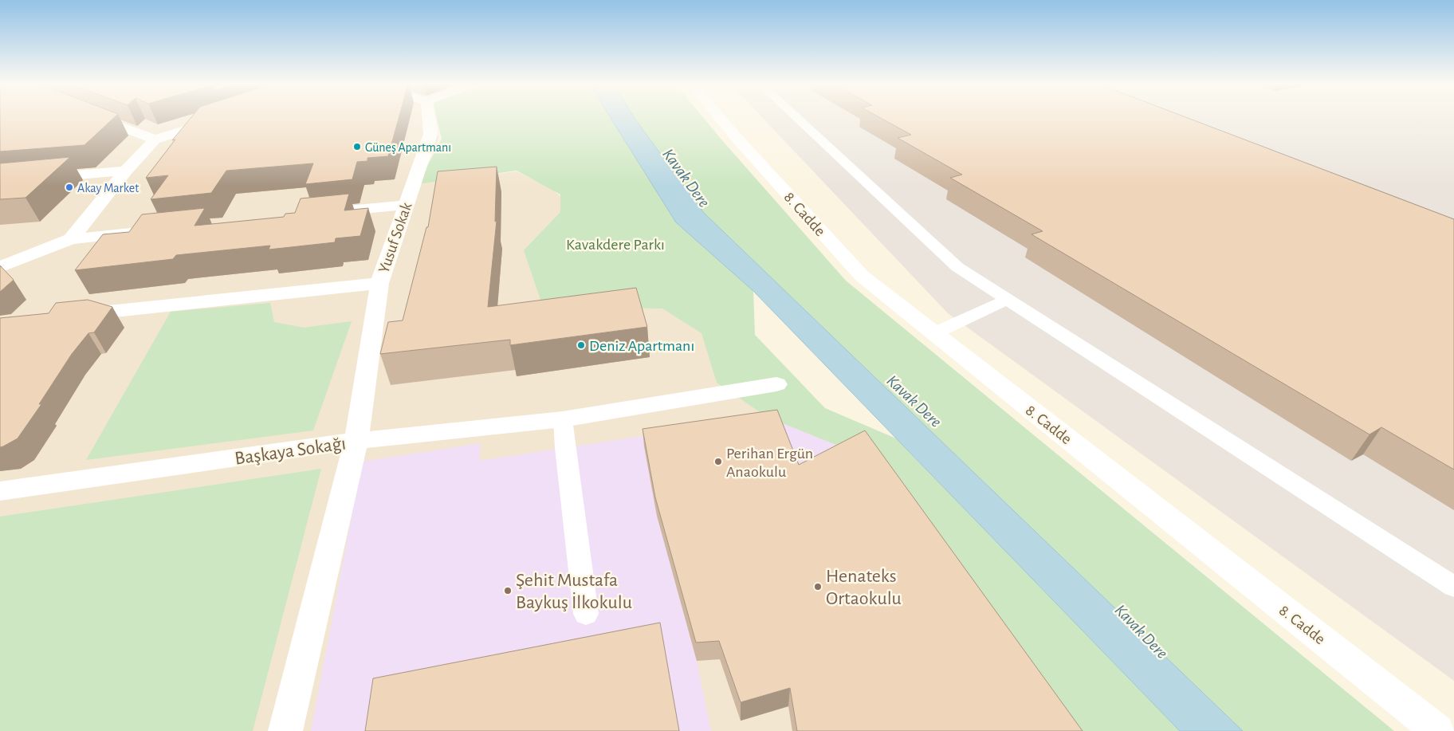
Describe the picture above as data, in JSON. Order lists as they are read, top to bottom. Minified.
{"streets":{"street":["8. Cadde","Yusuf Sokak","Başkaya Sokağı"]},"crossings":[["Yusuf Sokak","Başkaya Sokağı"]],"water":["Kavak Dere"],"parks":["Kavakdere Parkı"],"places":["Güneş Apartmanı","Akay Market","Deniz Apartmanı","Perihan Ergün Anaokulu","Henateks Ortaokulu","Şehit Mustafa Baykuş İlkokulu"]}
